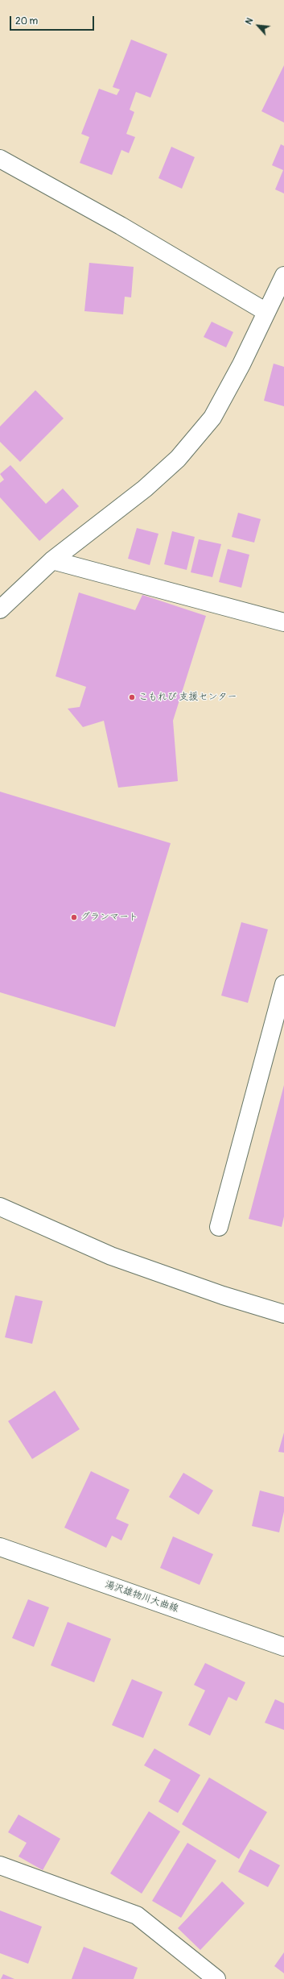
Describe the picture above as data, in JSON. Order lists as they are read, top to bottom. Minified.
{"streets":{"street":["湯沢雄物川大曲線"]},"places":["こもれび 支援センター","グランマート"],"scale_bar":"20 m","north":"top left"}
